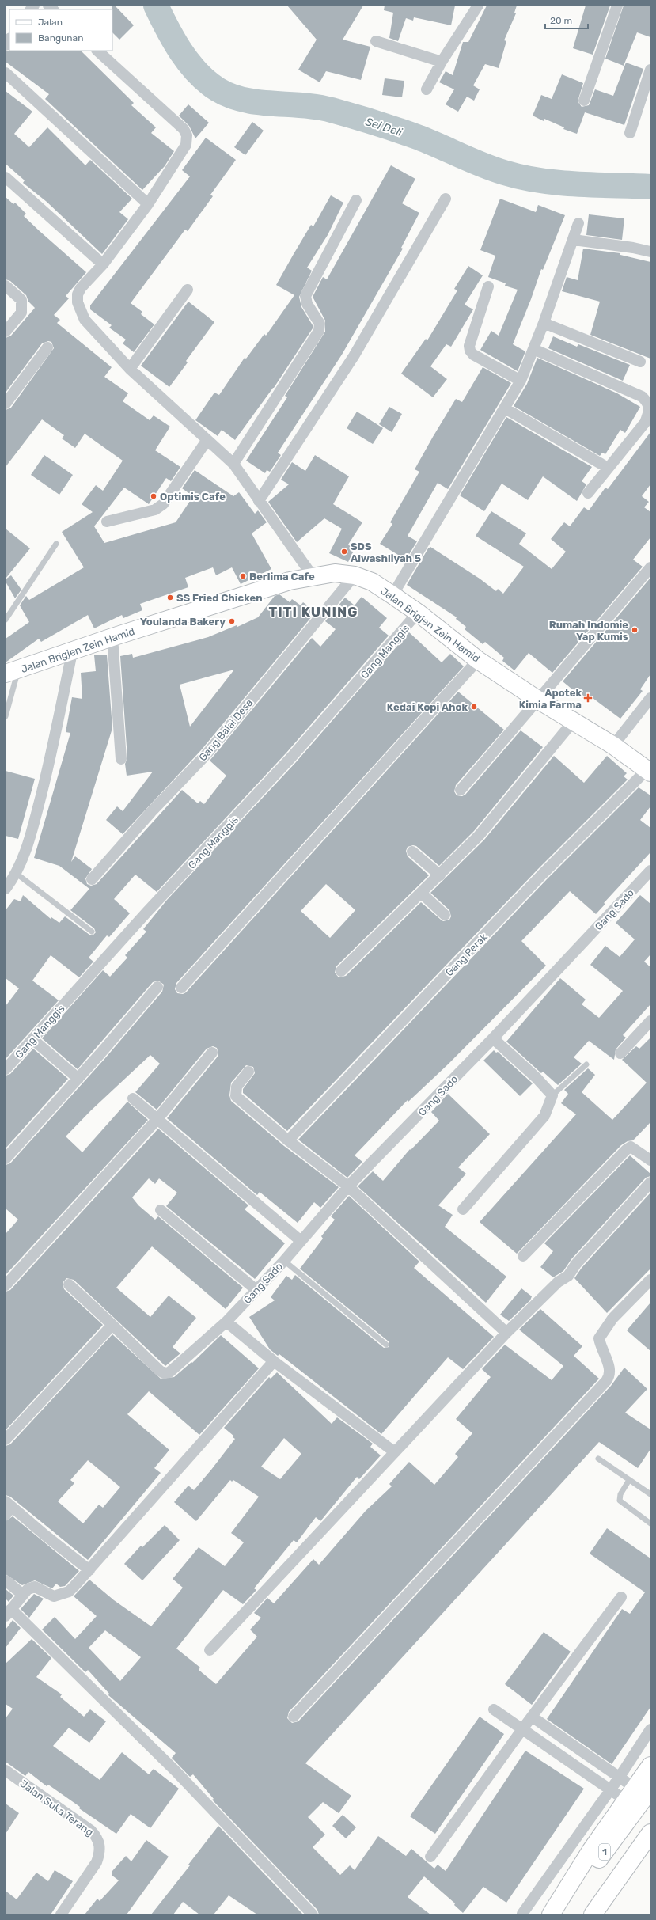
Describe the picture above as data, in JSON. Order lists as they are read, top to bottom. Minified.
{"streets":{"main road":["Jalan Brigjen Zein Hamid","1"],"street":["Gang Manggis","Gang Balai Desa","Gang Sado","Gang Perak","Jalan Suka Terang"]},"crossings":[["Jalan Brigjen Zein Hamid","Gang Manggis"],["Jalan Brigjen Zein Hamid","Gang Balai Desa"],["Jalan Brigjen Zein Hamid","Gang Perak"]],"districts":["TITI KUNING"],"water":["Sei Deli"],"places":{"other":["Optimis Cafe","SDS Alwashliyah 5","Berlima Cafe","SS Fried Chicken","Youlanda Bakery","Rumah Indomie Yap Kumis","Kedai Kopi Ahok"],"health":["Apotek Kimia Farma"]},"legend":["Jalan","Bangunan"],"scale_bar":"20 m"}
